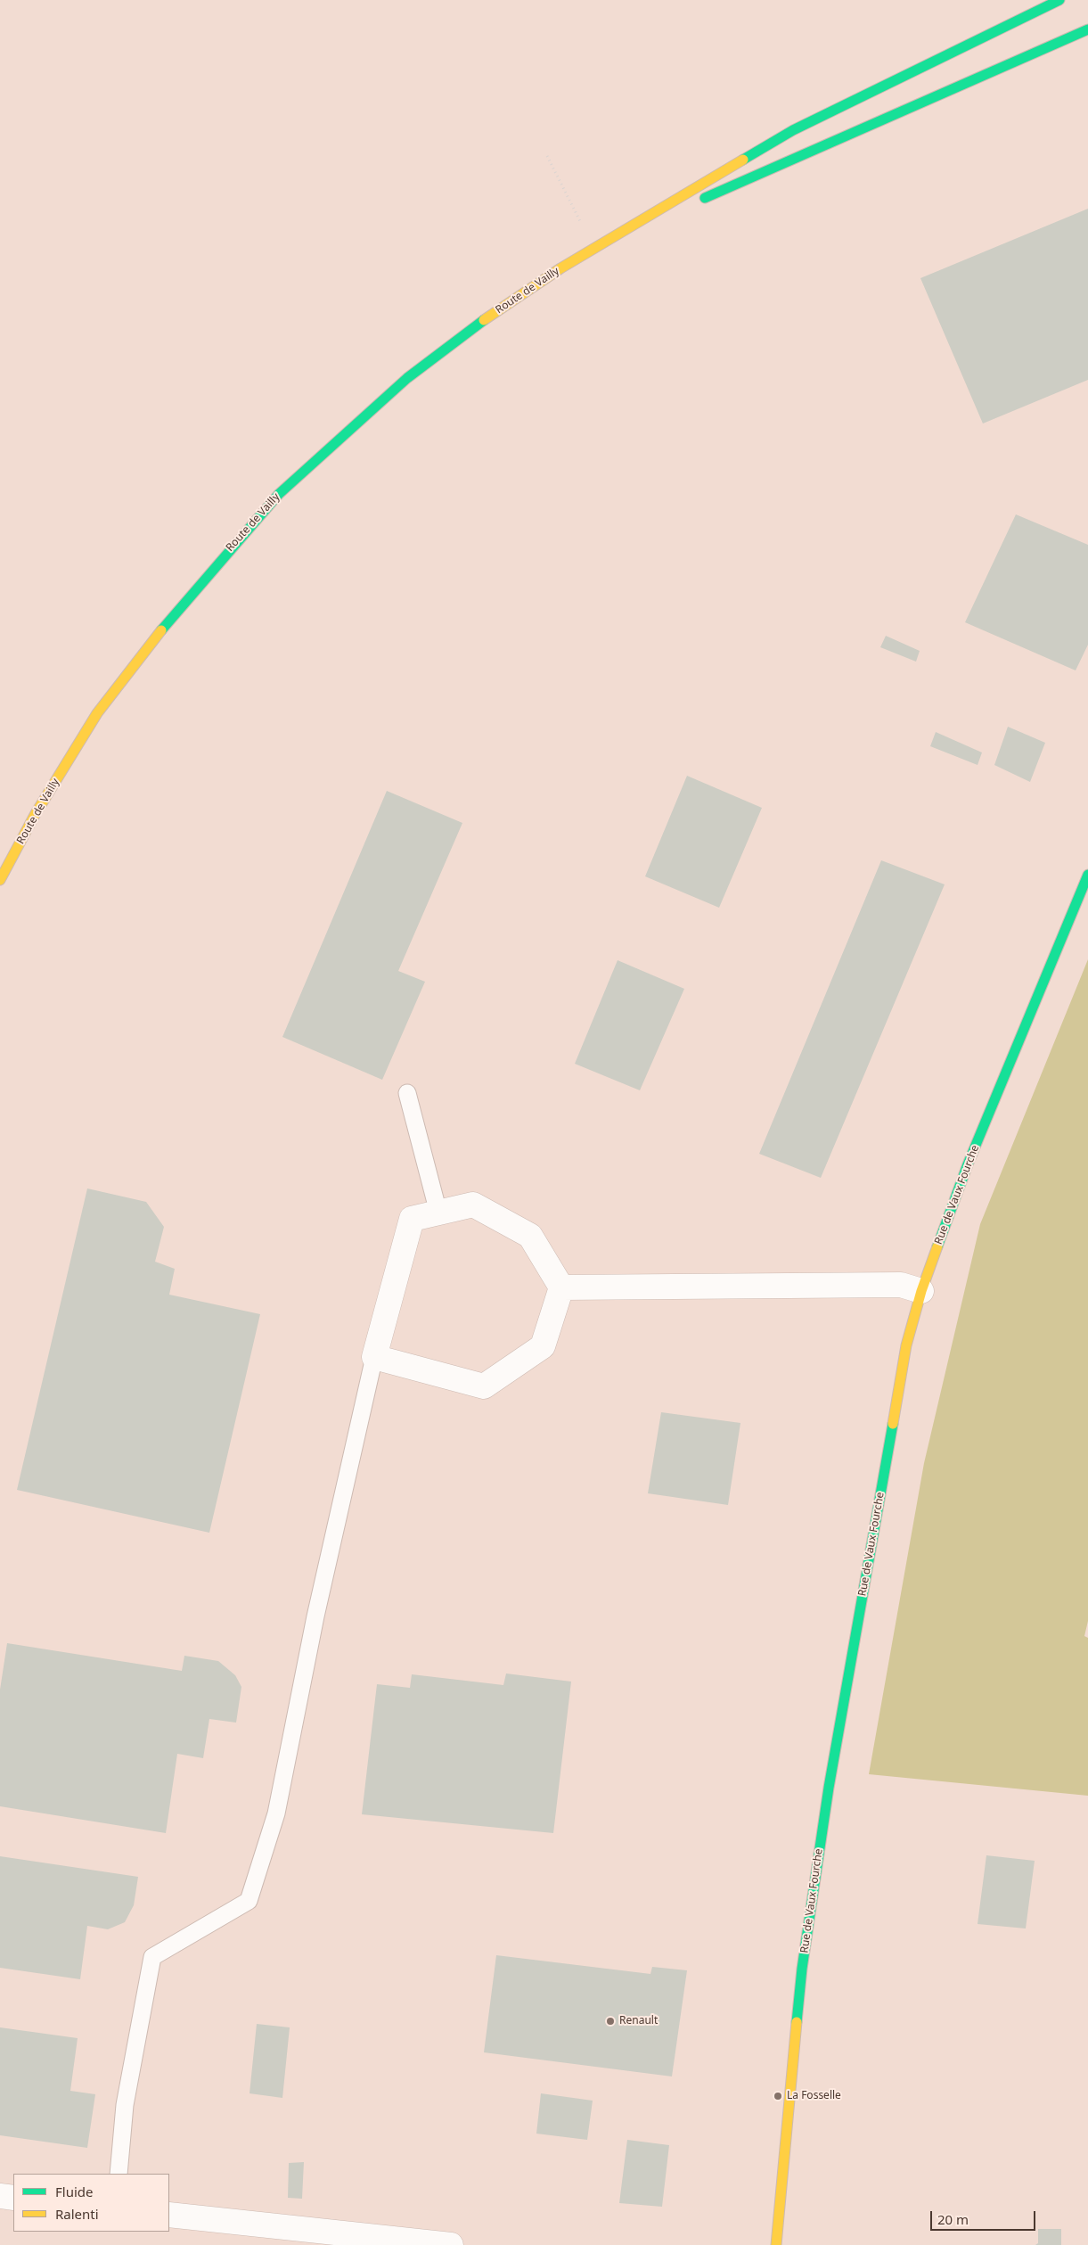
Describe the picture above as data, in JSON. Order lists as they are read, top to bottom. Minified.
{"streets":{"main road":["Route de Vailly","Rue de Vaux Fourche"]},"places":["Renault","La Fosselle"],"legend":["Fluide","Ralenti"],"scale_bar":"20 m"}
